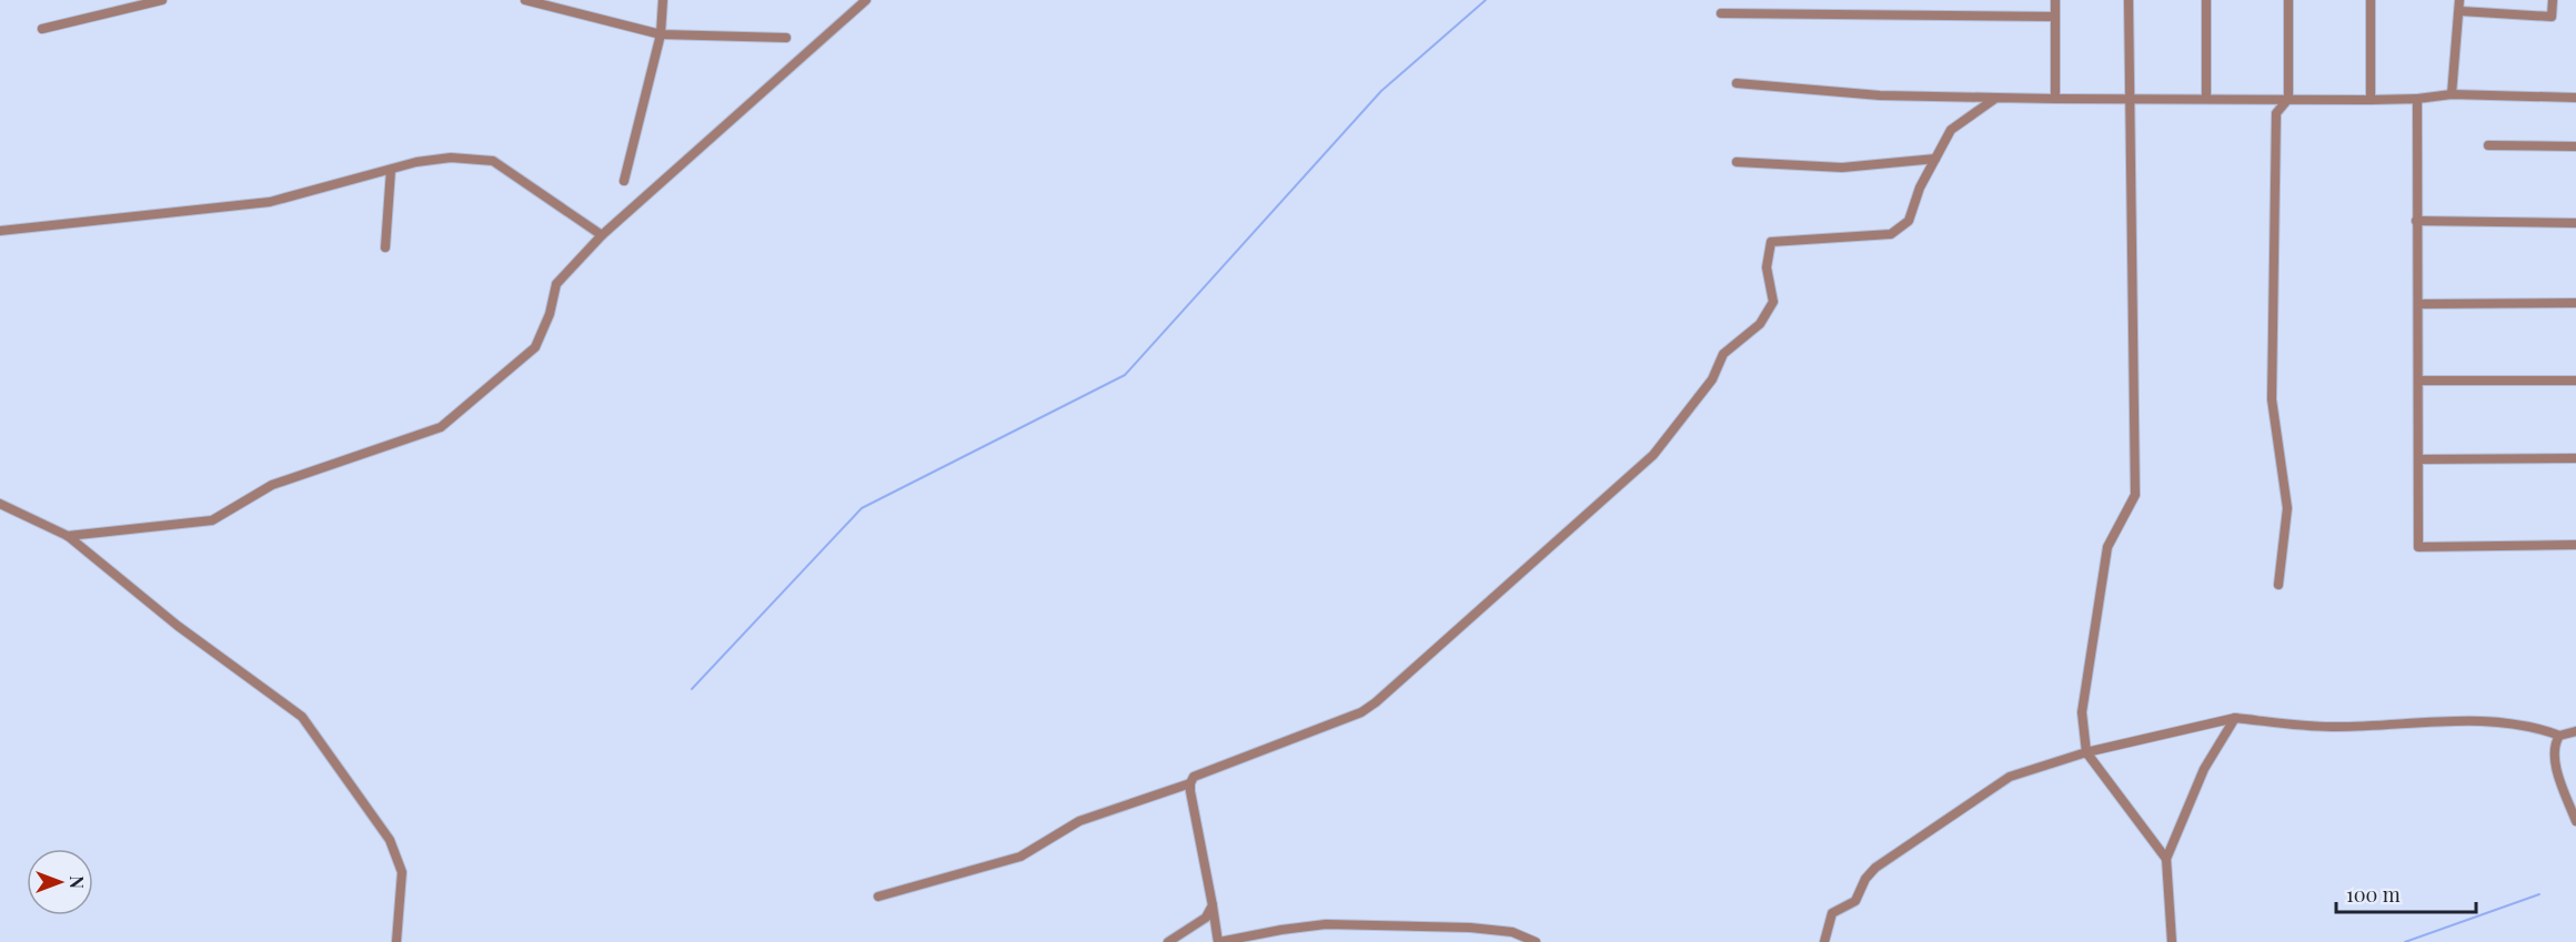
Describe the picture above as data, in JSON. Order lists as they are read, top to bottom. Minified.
{"scale_bar":"100 m","north":"right"}
